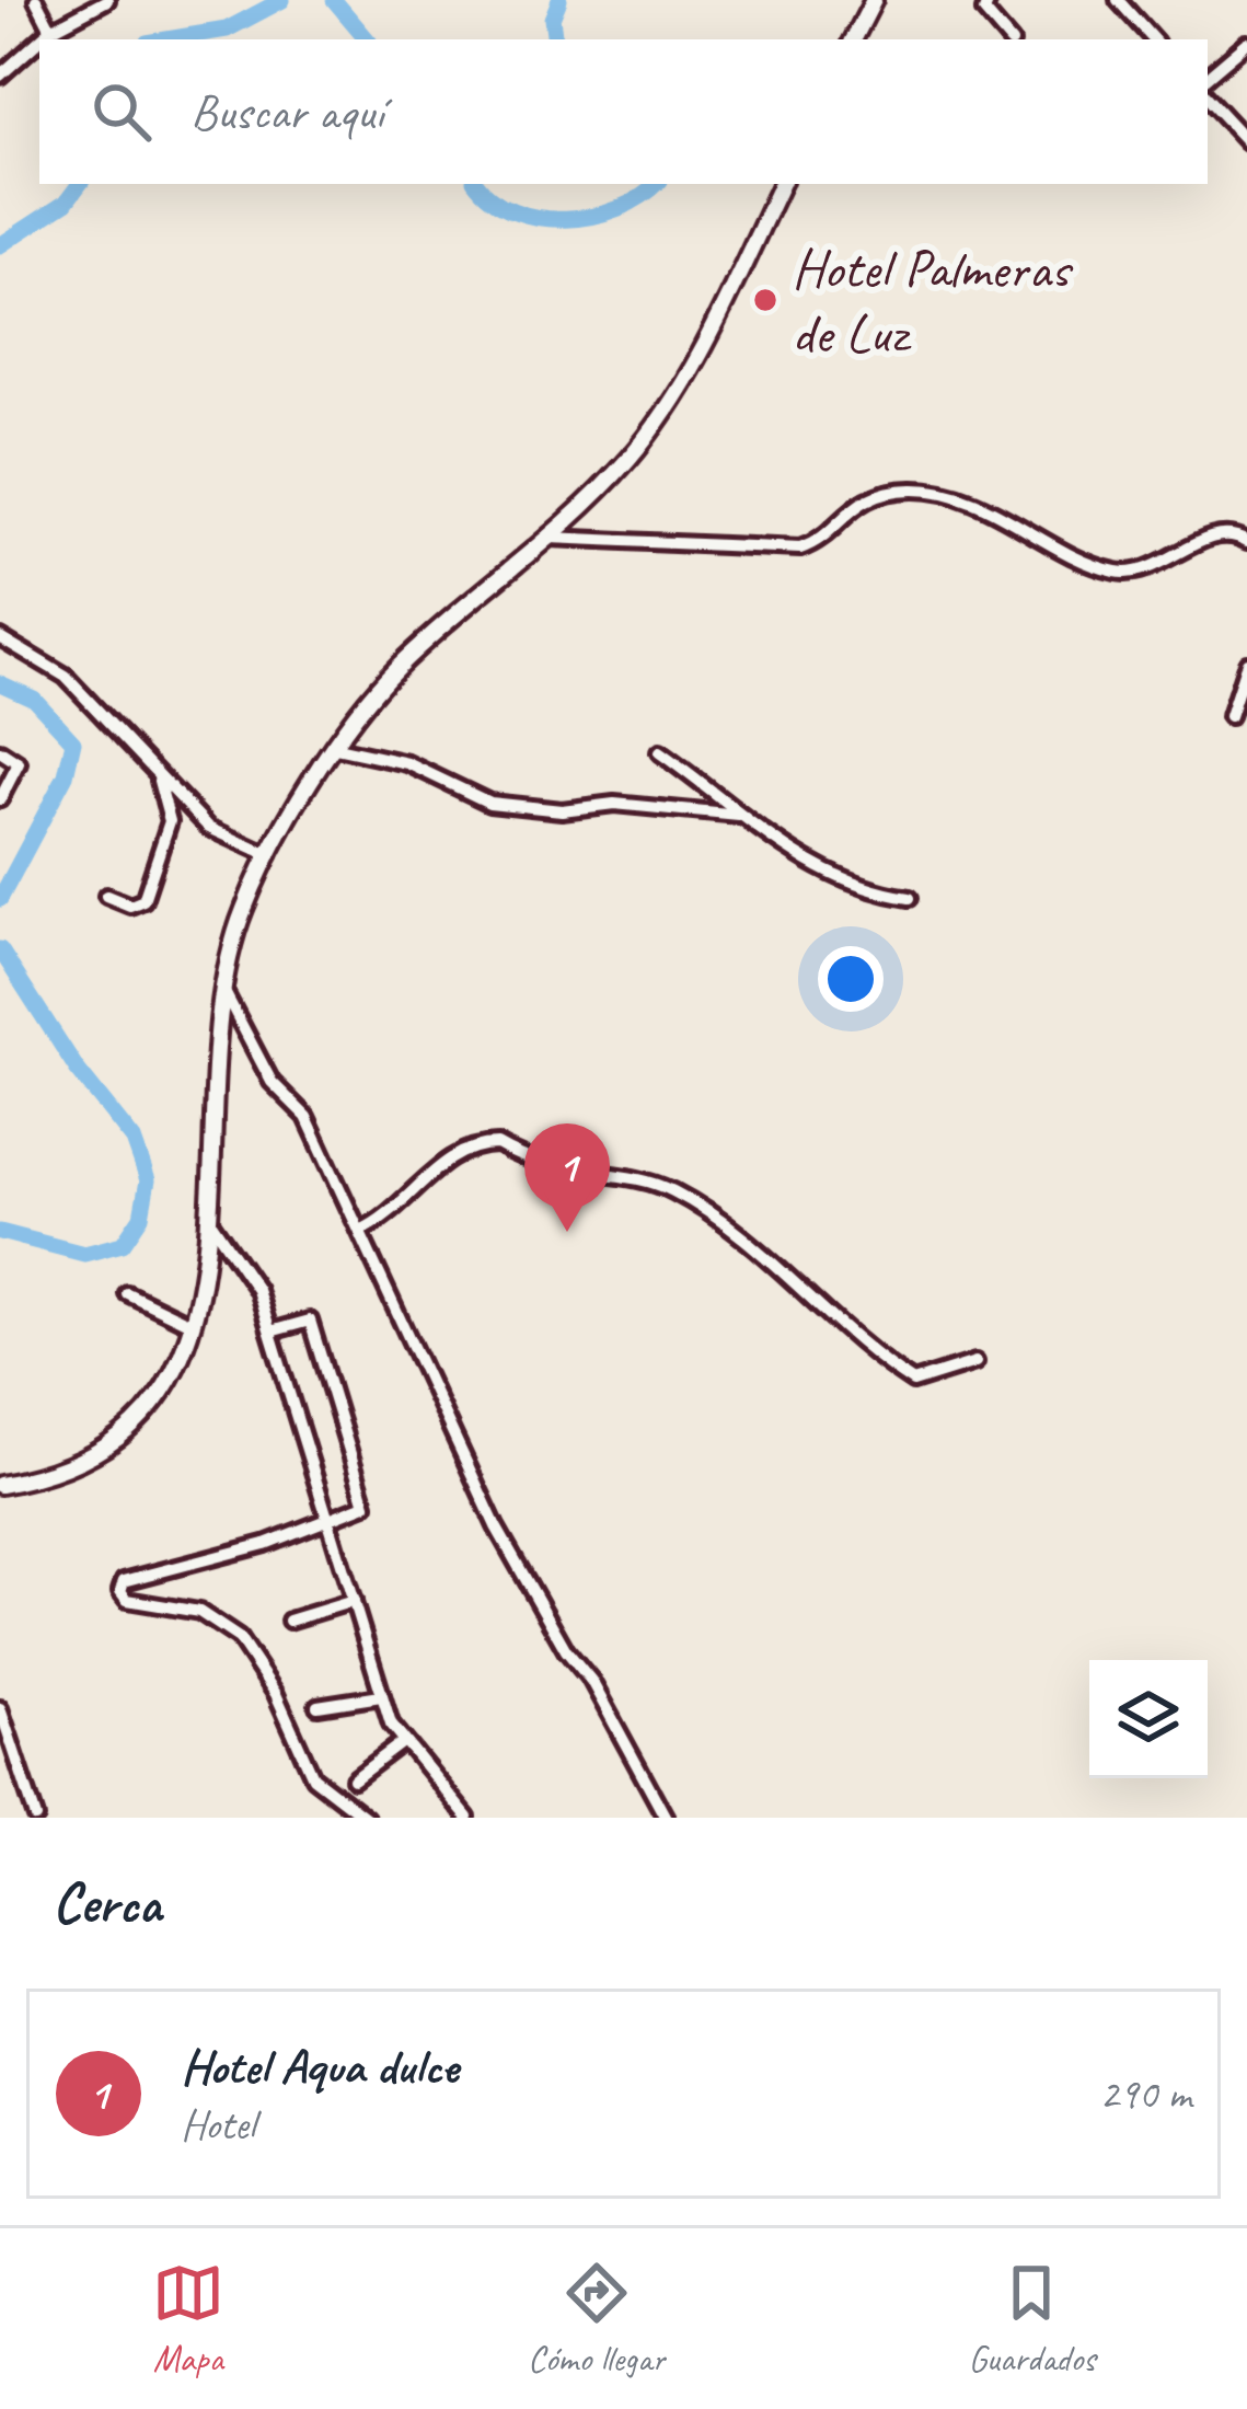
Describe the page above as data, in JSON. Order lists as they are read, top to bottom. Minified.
{"places":["Hotel Palmeras de Luz"],"page":{"search":"Buscar aquí","pins":"1","heading":"Cerca","list":[{"mark":"1","name":"Hotel Aqua dulce","note":"Hotel","value":"290 m"}],"nav":["Mapa","Cómo llegar","Guardados"]}}
